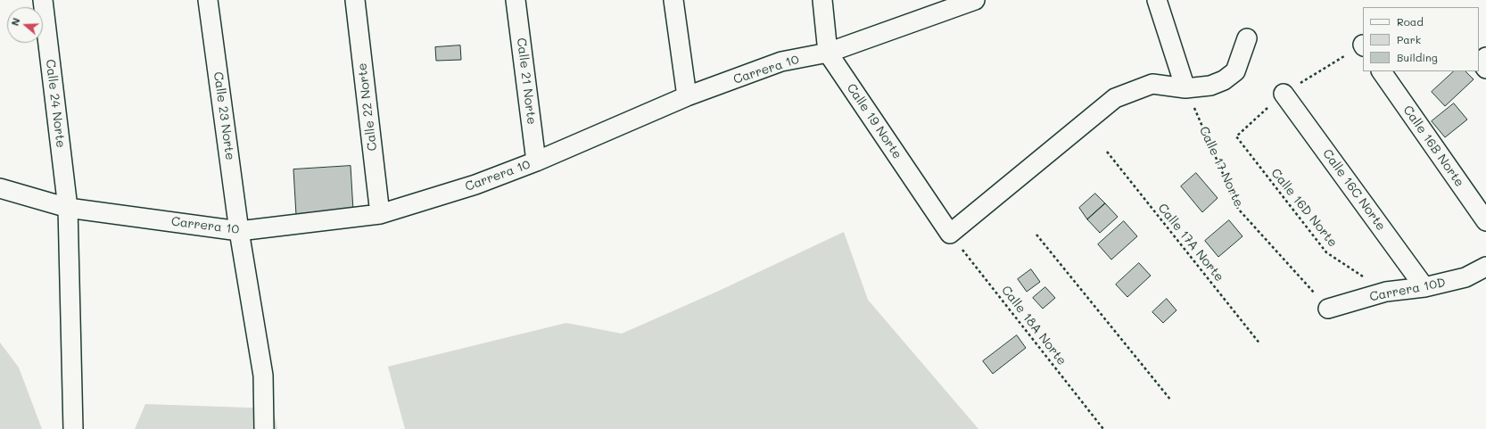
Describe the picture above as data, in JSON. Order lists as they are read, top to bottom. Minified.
{"streets":{"street":["Carrera 10","Calle 21 Norte","Calle 24 Norte","Calle 22 Norte","Calle 23 Norte","Calle 19 Norte","Calle 16B Norte","Calle 16C Norte","Carrera 10D"],"path":["Calle 17 Norte","Calle 16D Norte","Calle 17A Norte","Calle 18A Norte"]},"crossings":[["Carrera 10","Calle 21 Norte"],["Carrera 10","Calle 24 Norte"],["Carrera 10","Calle 22 Norte"],["Carrera 10","Calle 23 Norte"],["Carrera 10","Calle 19 Norte"],["Calle 19 Norte","Calle 18A Norte"],["Calle 17 Norte","Carrera 10D"],["Calle 16C Norte","Carrera 10D"],["Calle 16D Norte","Carrera 10D"]],"legend":["Road","Park","Building"],"north":"left"}
